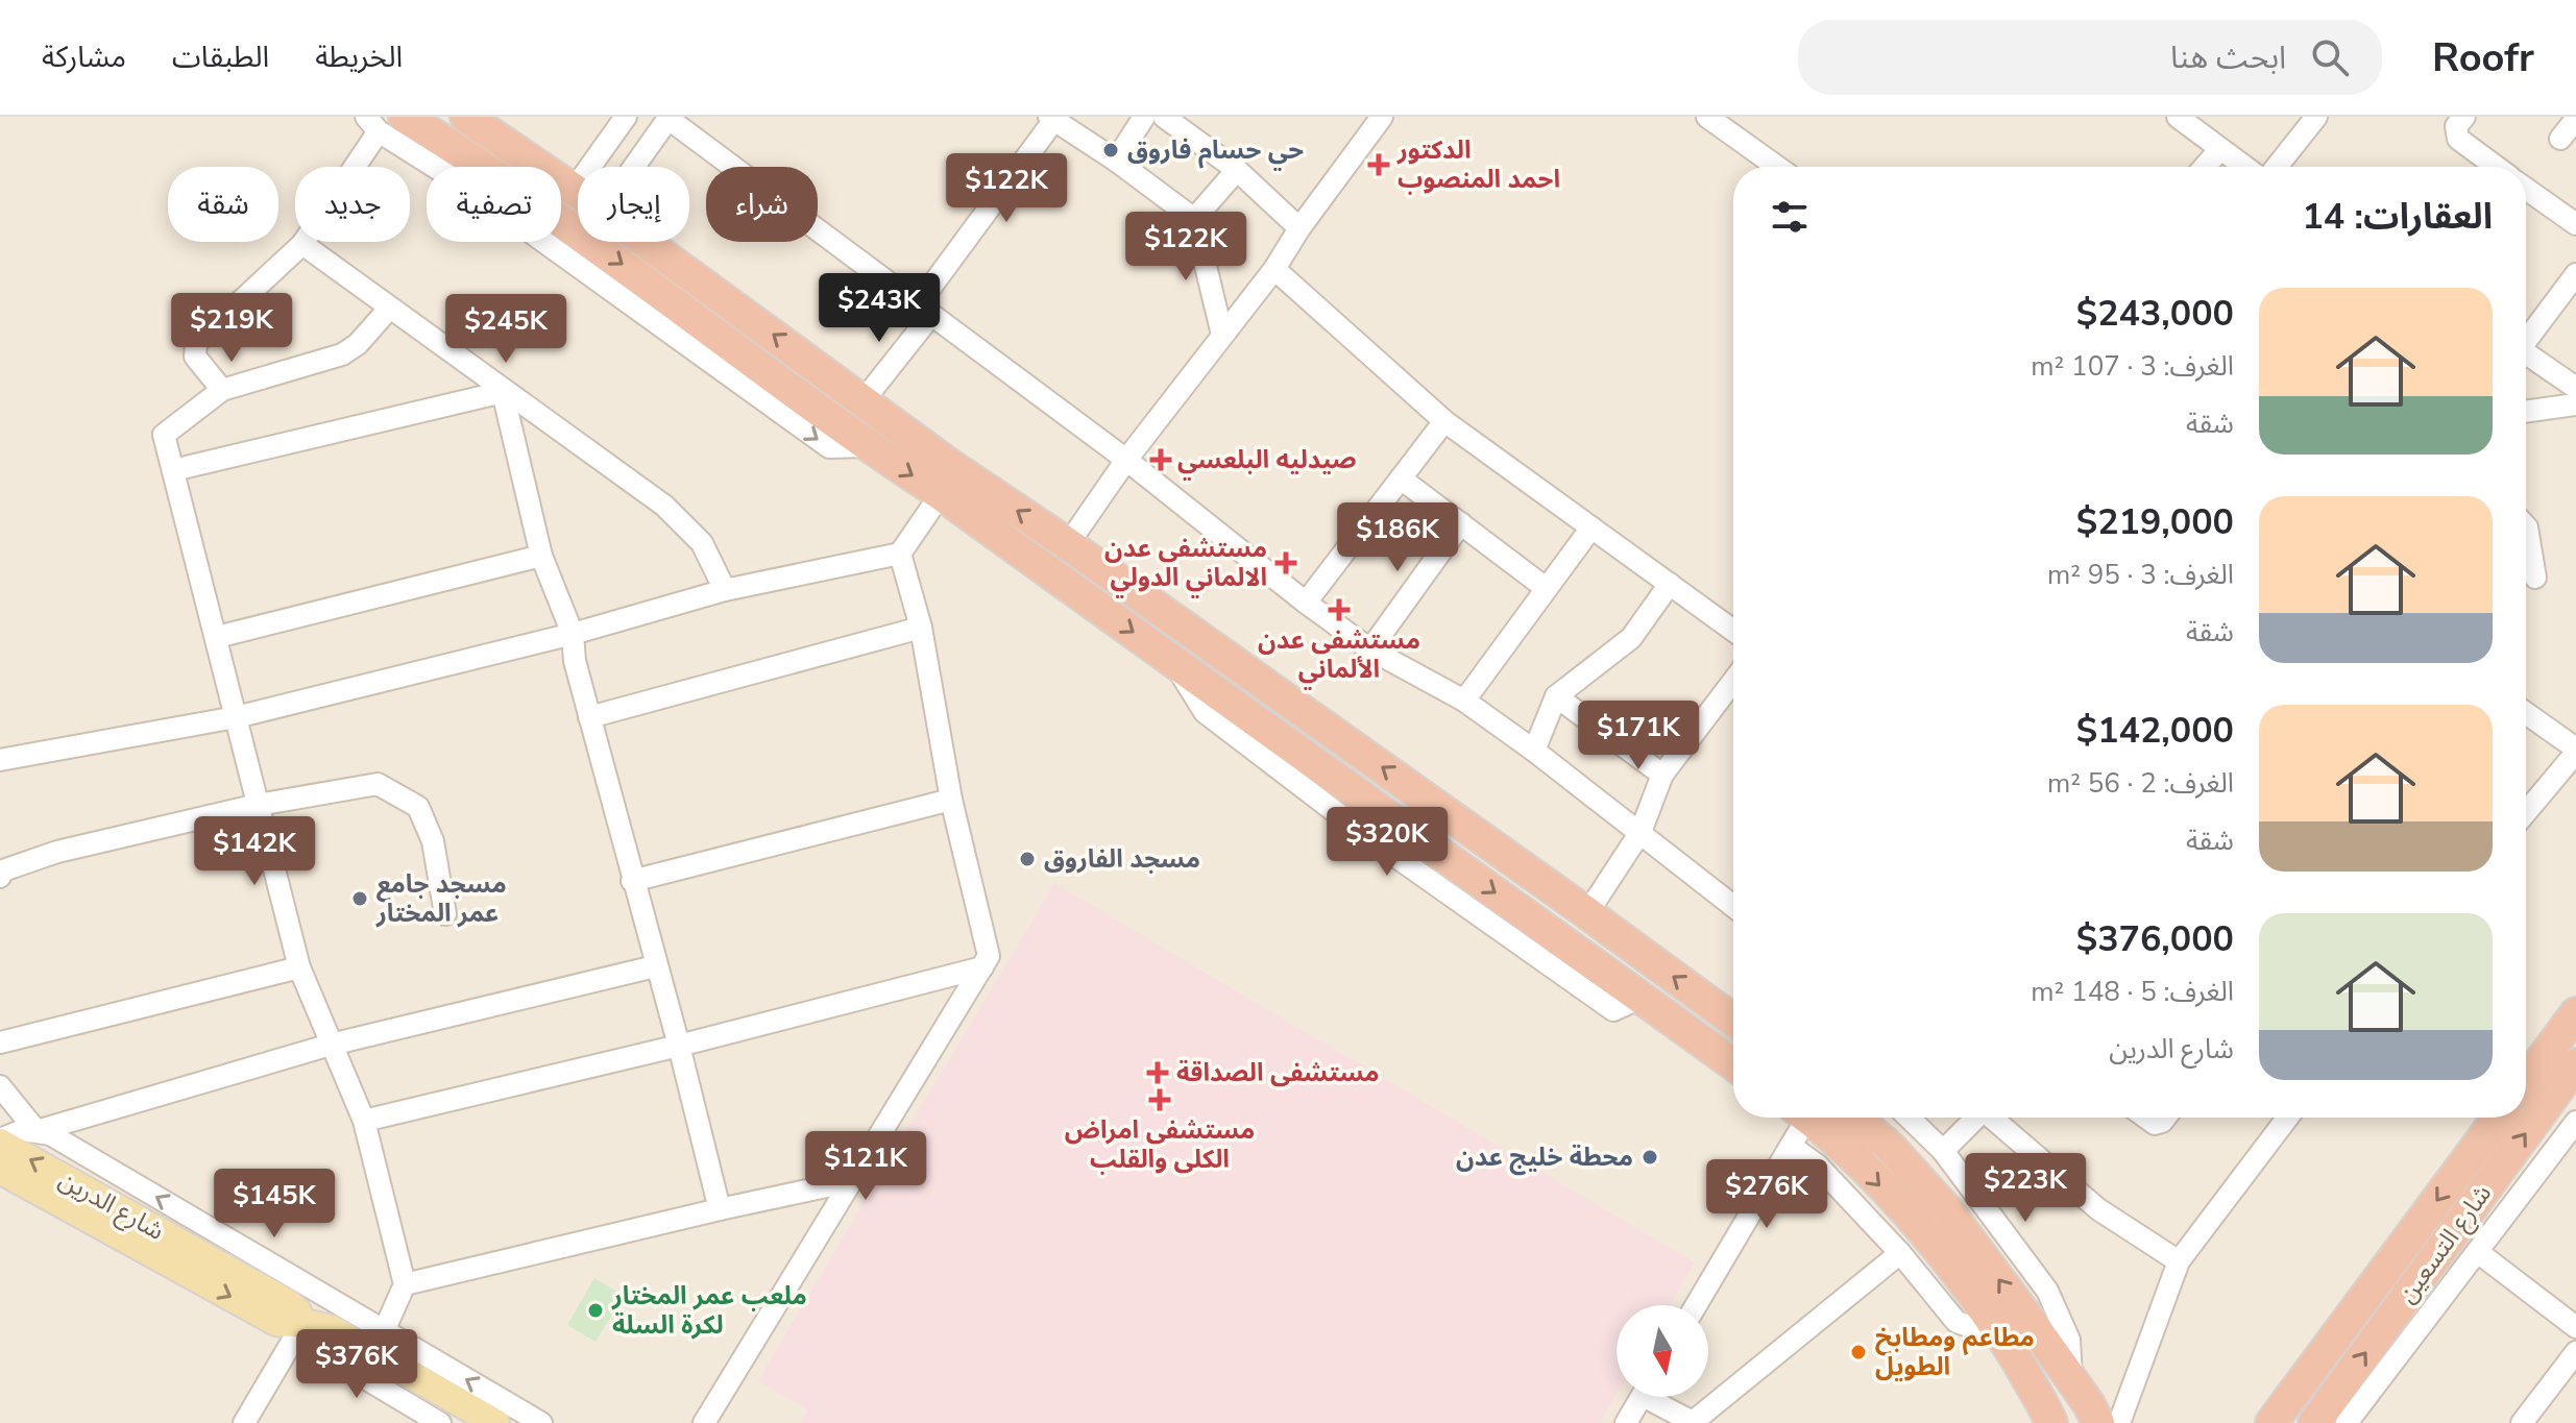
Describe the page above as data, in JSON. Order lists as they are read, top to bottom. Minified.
{"streets":{"highway":["شارع التسعين"],"main road":["شارع الدرين"]},"places":{"other":["حي حسام فاروق","مسجد الفاروق","مسجد جامع عمر المختار","محطة خليج عدن","ملعب عمر المختار لكرة السلة","مطاعم ومطابخ الطويل"],"health":["الدكتور احمد المنصوب","صيدليه البلعسي","مستشفى عدن الالماني الدولي","مستشفى عدن الألماني","مستشفى الصداقة","مستشفى امراض الكلى والقلب"]},"north":"bottom","page":{"header":"Roofr","search":"ابحث هنا","nav":["الخريطة","الطبقات","مشاركة"],"price":["$122K","$122K","$243K","$219K","$245K","$186K","$171K","$320K","$142K","$121K","$223K","$276K","$145K","$376K"],"chip":["شراء","إيجار","تصفية","جديد","شقة"],"heading":"العقارات: 14","list":[{"name":"$243,000","note":"الغرف: 3 · 107 m² · شقة"},{"name":"$219,000","note":"الغرف: 3 · 95 m² · شقة"},{"name":"$142,000","note":"الغرف: 2 · 56 m² · شقة"},{"name":"$376,000","note":"الغرف: 5 · 148 m² · شارع الدرين"}]}}
